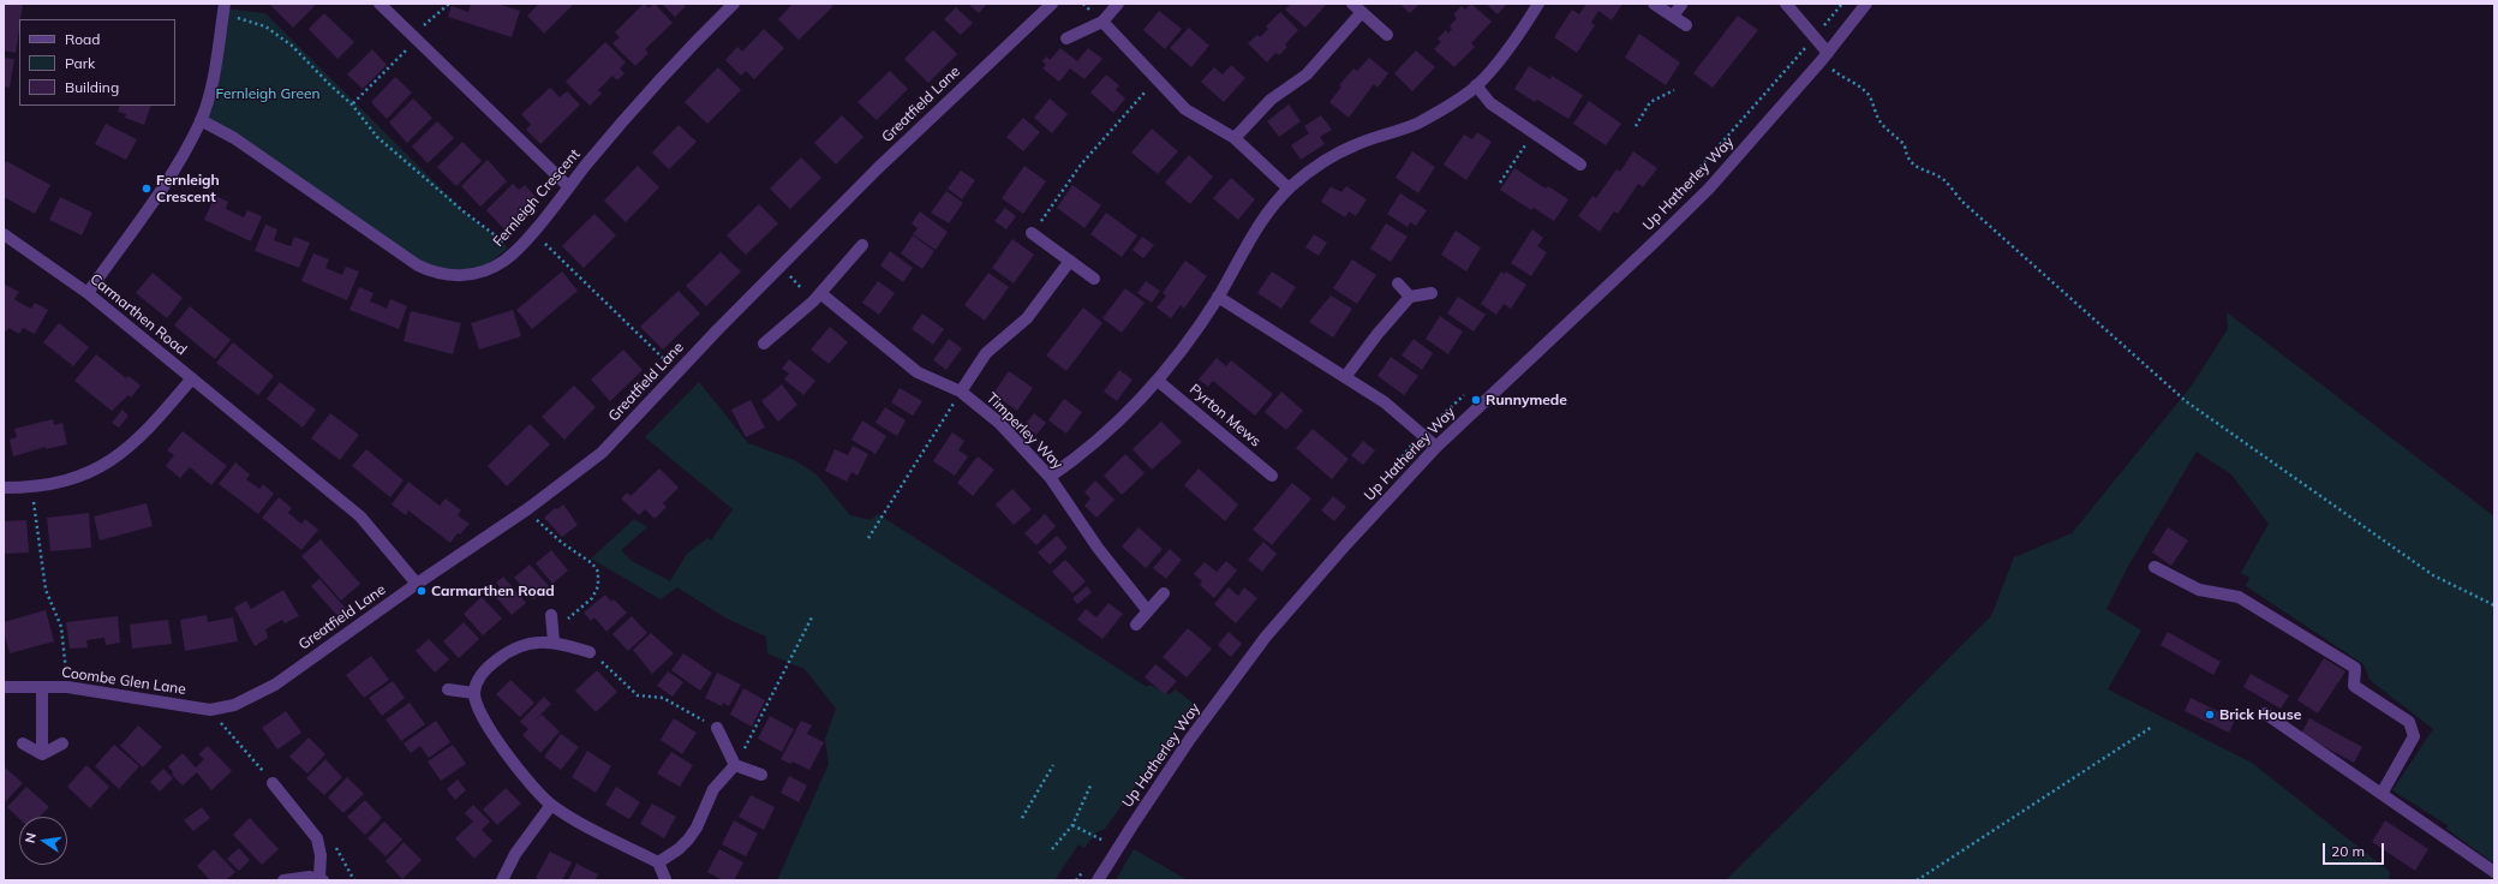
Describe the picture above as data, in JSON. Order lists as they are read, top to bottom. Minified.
{"streets":{"street":["Greatfield Lane","Up Hatherley Way","Fernleigh Crescent","Carmarthen Road","Pyrton Mews","Timperley Way","Coombe Glen Lane"]},"crossings":[["Greatfield Lane","Carmarthen Road"],["Greatfield Lane","Coombe Glen Lane"]],"parks":["Fernleigh Green"],"places":["Fernleigh Crescent","Runnymede","Carmarthen Road","Brick House"],"legend":["Road","Park","Building"],"scale_bar":"20 m","north":"left"}
